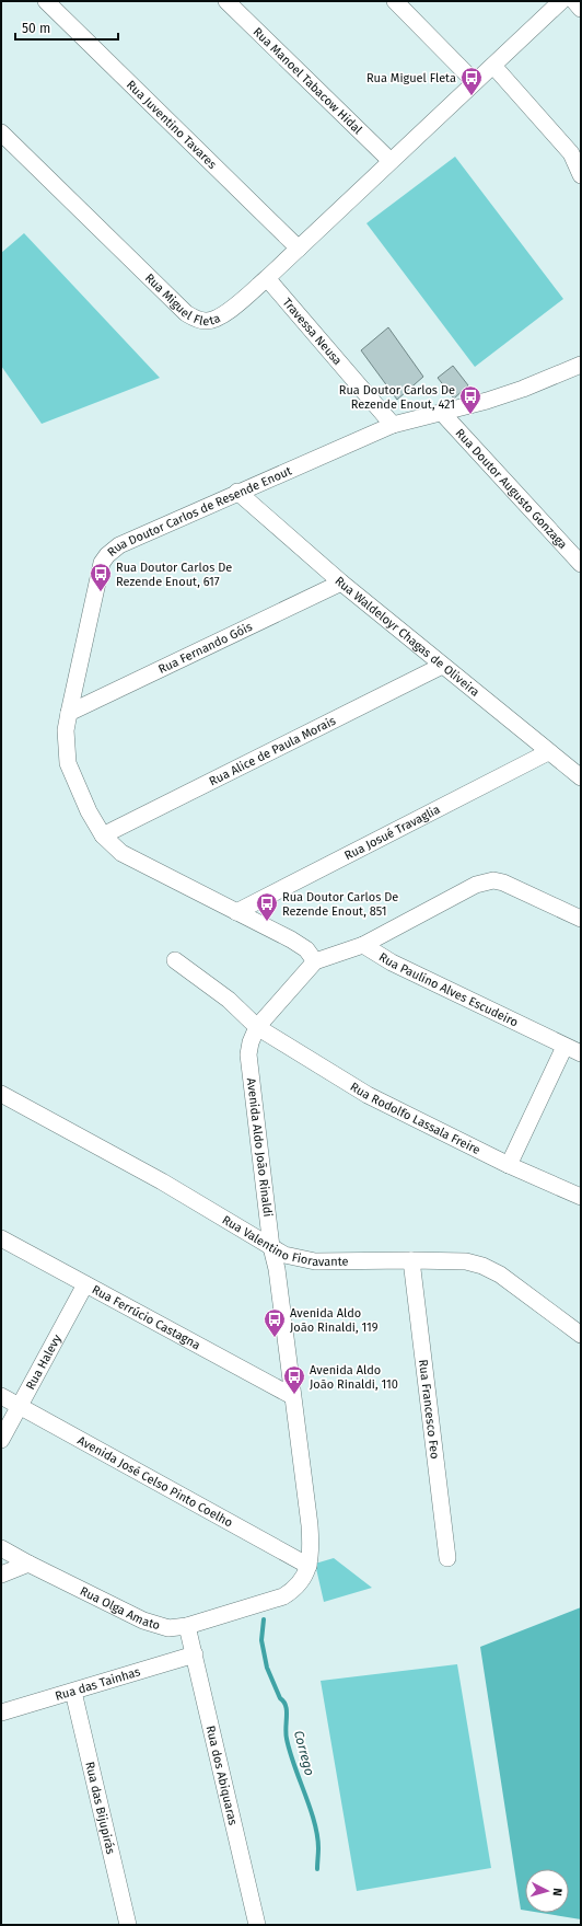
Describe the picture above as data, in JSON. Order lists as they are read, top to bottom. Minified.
{"streets":{"street":["Rua Manoel Tabacow Hidal","Rua Juventino Tavares","Rua Miguel Fleta","Travessa Neusa","Rua Doutor Augusto Gonzaga","Rua Doutor Carlos de Resende Enout","Rua Waldeloyr Chagas de Oliveira","Rua Fernando Góis","Rua Alice de Paula Morais","Rua Josué Travaglia","Rua Paulino Alves Escudeiro","Rua Rodolfo Lassala Freire","Avenida Aldo João Rinaldi","Rua Valentino Fioravante","Rua Ferrúcio Castagna","Rua Halevy","Rua Francesco Feo","Avenida José Celso Pinto Coelho","Rua Olga Amato","Rua das Tainhas","Rua dos Abiquaras","Rua das Bijupirás"]},"crossings":[["Rua Manoel Tabacow Hidal","Rua Miguel Fleta"],["Rua Juventino Tavares","Rua Miguel Fleta"],["Rua Miguel Fleta","Travessa Neusa"],["Travessa Neusa","Rua Doutor Carlos de Resende Enout"],["Rua Doutor Augusto Gonzaga","Rua Doutor Carlos de Resende Enout"],["Rua Doutor Carlos de Resende Enout","Rua Waldeloyr Chagas de Oliveira"],["Rua Doutor Carlos de Resende Enout","Rua Fernando Góis"],["Rua Doutor Carlos de Resende Enout","Rua Alice de Paula Morais"],["Rua Doutor Carlos de Resende Enout","Rua Josué Travaglia"],["Rua Doutor Carlos de Resende Enout","Avenida Aldo João Rinaldi"],["Rua Waldeloyr Chagas de Oliveira","Rua Fernando Góis"],["Rua Waldeloyr Chagas de Oliveira","Rua Alice de Paula Morais"],["Rua Waldeloyr Chagas de Oliveira","Rua Josué Travaglia"],["Rua Rodolfo Lassala Freire","Avenida Aldo João Rinaldi"],["Avenida Aldo João Rinaldi","Rua Valentino Fioravante"],["Avenida Aldo João Rinaldi","Rua Ferrúcio Castagna"],["Avenida Aldo João Rinaldi","Avenida José Celso Pinto Coelho"],["Avenida Aldo João Rinaldi","Rua Olga Amato"],["Rua Valentino Fioravante","Rua Francesco Feo"],["Rua Ferrúcio Castagna","Rua Halevy"],["Rua Halevy","Avenida José Celso Pinto Coelho"],["Avenida José Celso Pinto Coelho","Rua Olga Amato"],["Rua Olga Amato","Rua dos Abiquaras"],["Rua das Tainhas","Rua dos Abiquaras"],["Rua das Tainhas","Rua das Bijupirás"]],"water":["Corrego"],"places":{"bus stop":["Rua Miguel Fleta","Rua Doutor Carlos De Rezende Enout, 421","Rua Doutor Carlos De Rezende Enout, 617","Rua Doutor Carlos De Rezende Enout, 851","Avenida Aldo João Rinaldi, 119","Avenida Aldo João Rinaldi, 110"]},"scale_bar":"50 m","north":"right"}
